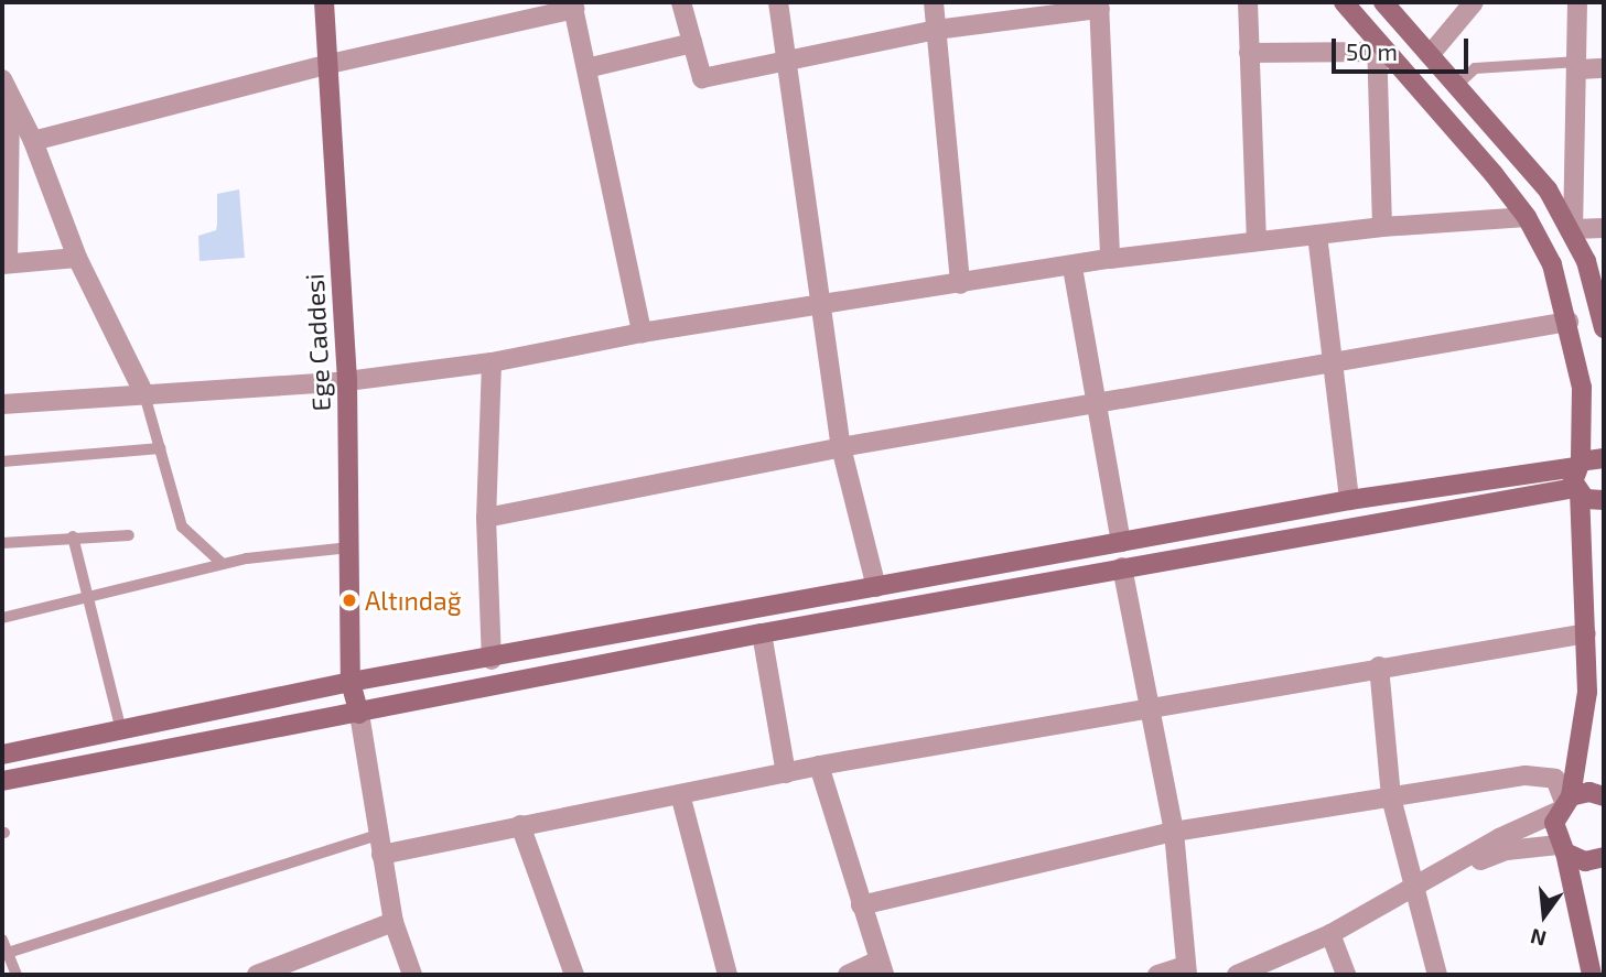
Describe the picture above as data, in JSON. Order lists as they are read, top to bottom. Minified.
{"streets":{"main road":["Ege Caddesi"]},"places":["Altındağ"],"scale_bar":"50 m","north":"bottom"}
